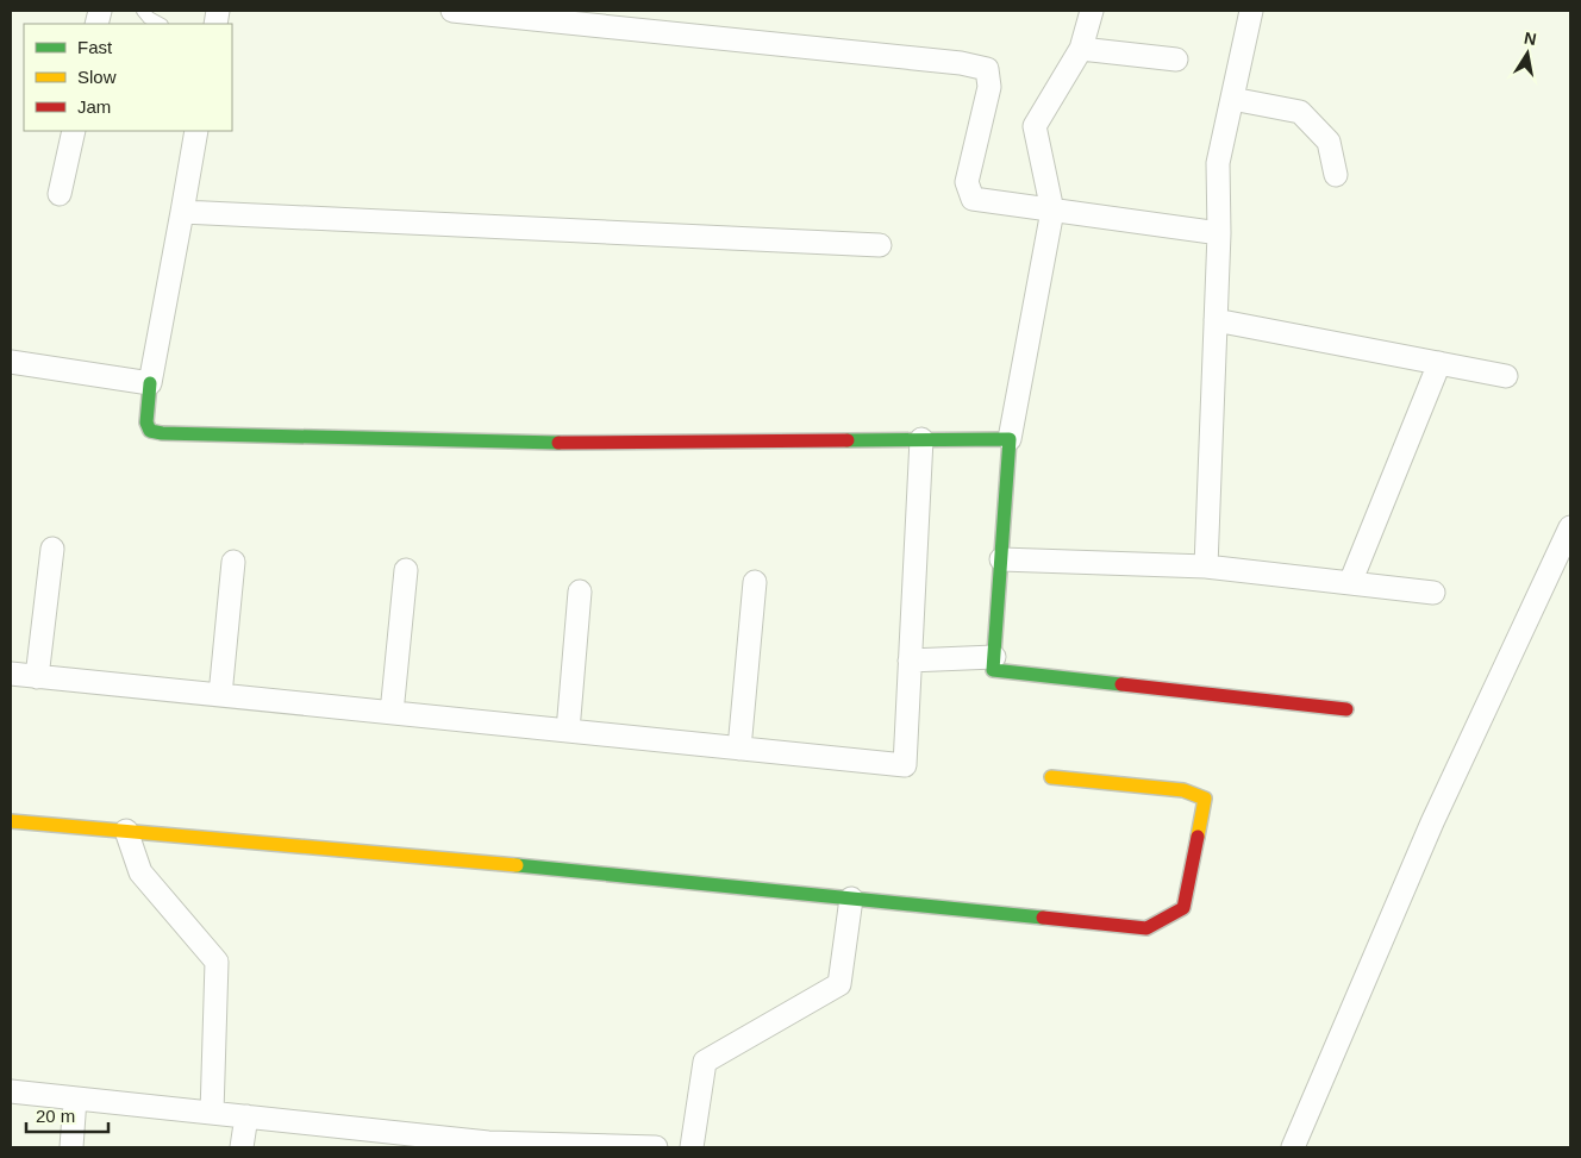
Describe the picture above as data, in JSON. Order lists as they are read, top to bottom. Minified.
{"legend":["Fast","Slow","Jam"],"scale_bar":"20 m","north":"top"}
